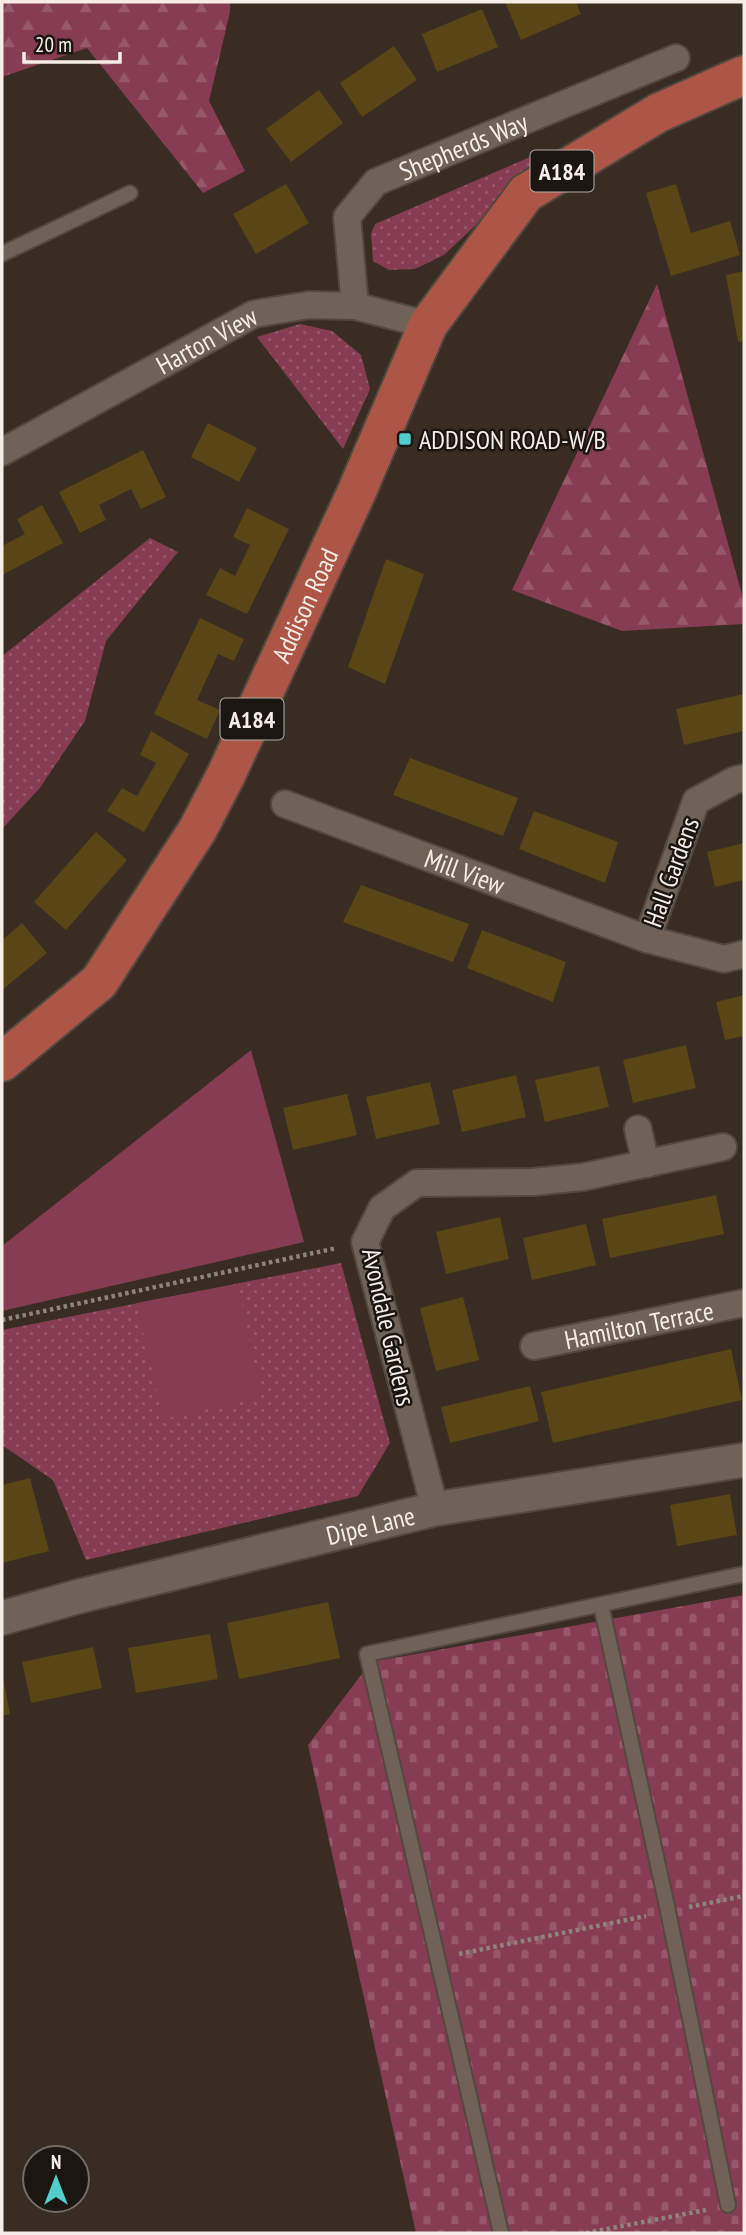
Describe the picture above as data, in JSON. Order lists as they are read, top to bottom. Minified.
{"streets":{"main road":["A184","Addison Road"],"street":["Shepherds Way","Harton View","Mill View","Hall Gardens","Hamilton Terrace","Avondale Gardens","Dipe Lane"]},"crossings":[["Shepherds Way","Harton View"],["A184","Harton View"],["A184","Addison Road"],["Harton View","Addison Road"],["Mill View","Hall Gardens"],["Avondale Gardens","Dipe Lane"]],"places":{"transit":["ADDISON ROAD-W/B"]},"scale_bar":"20 m","north":"top"}
